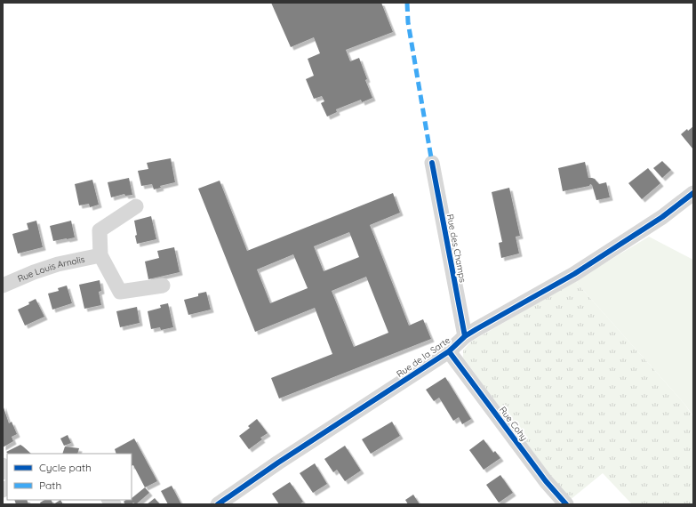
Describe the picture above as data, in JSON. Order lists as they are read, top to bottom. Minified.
{"streets":{"street":["Rue des Champs","Rue Louis Arnolis","Rue de la Sarte","Rue Cohy"]},"crossings":[["Rue des Champs","Rue de la Sarte"],["Rue de la Sarte","Rue Cohy"]],"legend":["Cycle path","Path"]}
